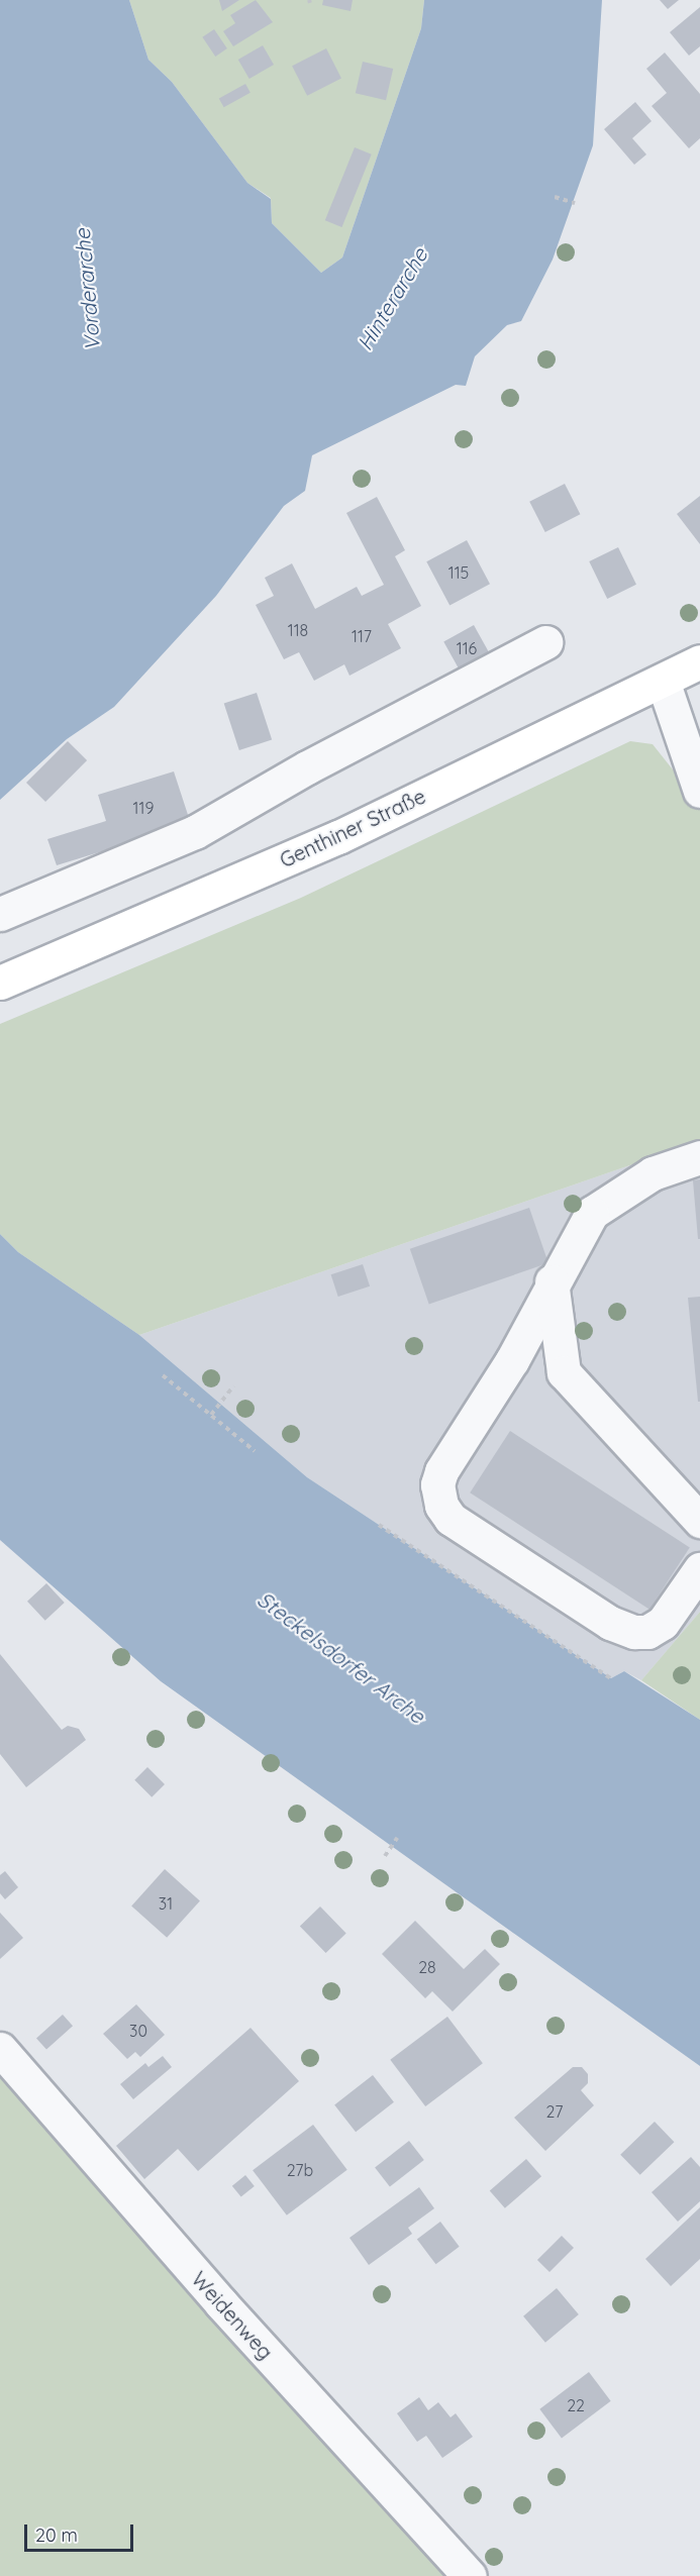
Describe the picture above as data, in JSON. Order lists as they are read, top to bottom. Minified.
{"streets":{"main road":["Genthiner Straße"],"street":["Weidenweg"]},"water":["Vorderarche","Hinterarche","Steckelsdorfer Arche"],"house_numbers":["115","118","117","116","119","31","28","30","27","27b","22"],"scale_bar":"20 m"}
